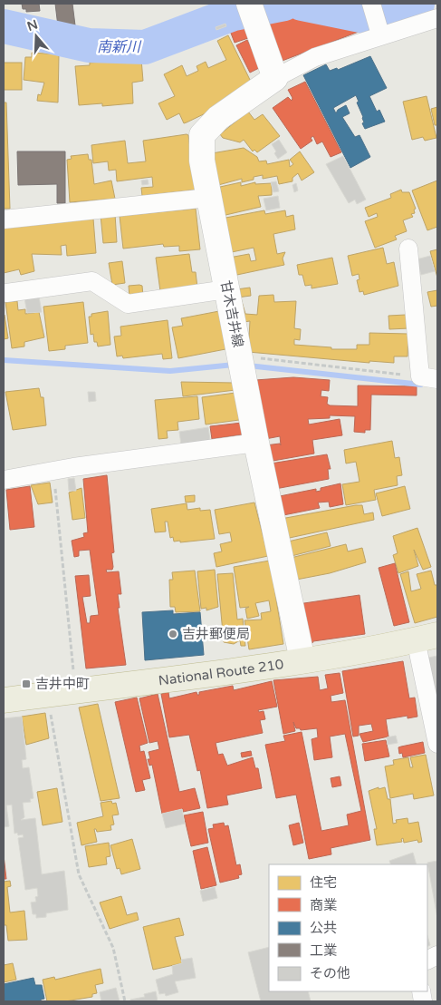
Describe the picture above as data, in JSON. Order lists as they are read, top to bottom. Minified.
{"streets":{"highway":["National Route 210"],"main road":["甘木吉井線"]},"crossings":[["甘木吉井線","National Route 210"]],"water":["南新川"],"places":{"other":["吉井郵便局"],"transit":["吉井中町"]},"legend":["住宅","商業","公共","工業","その他"],"north":"top"}
